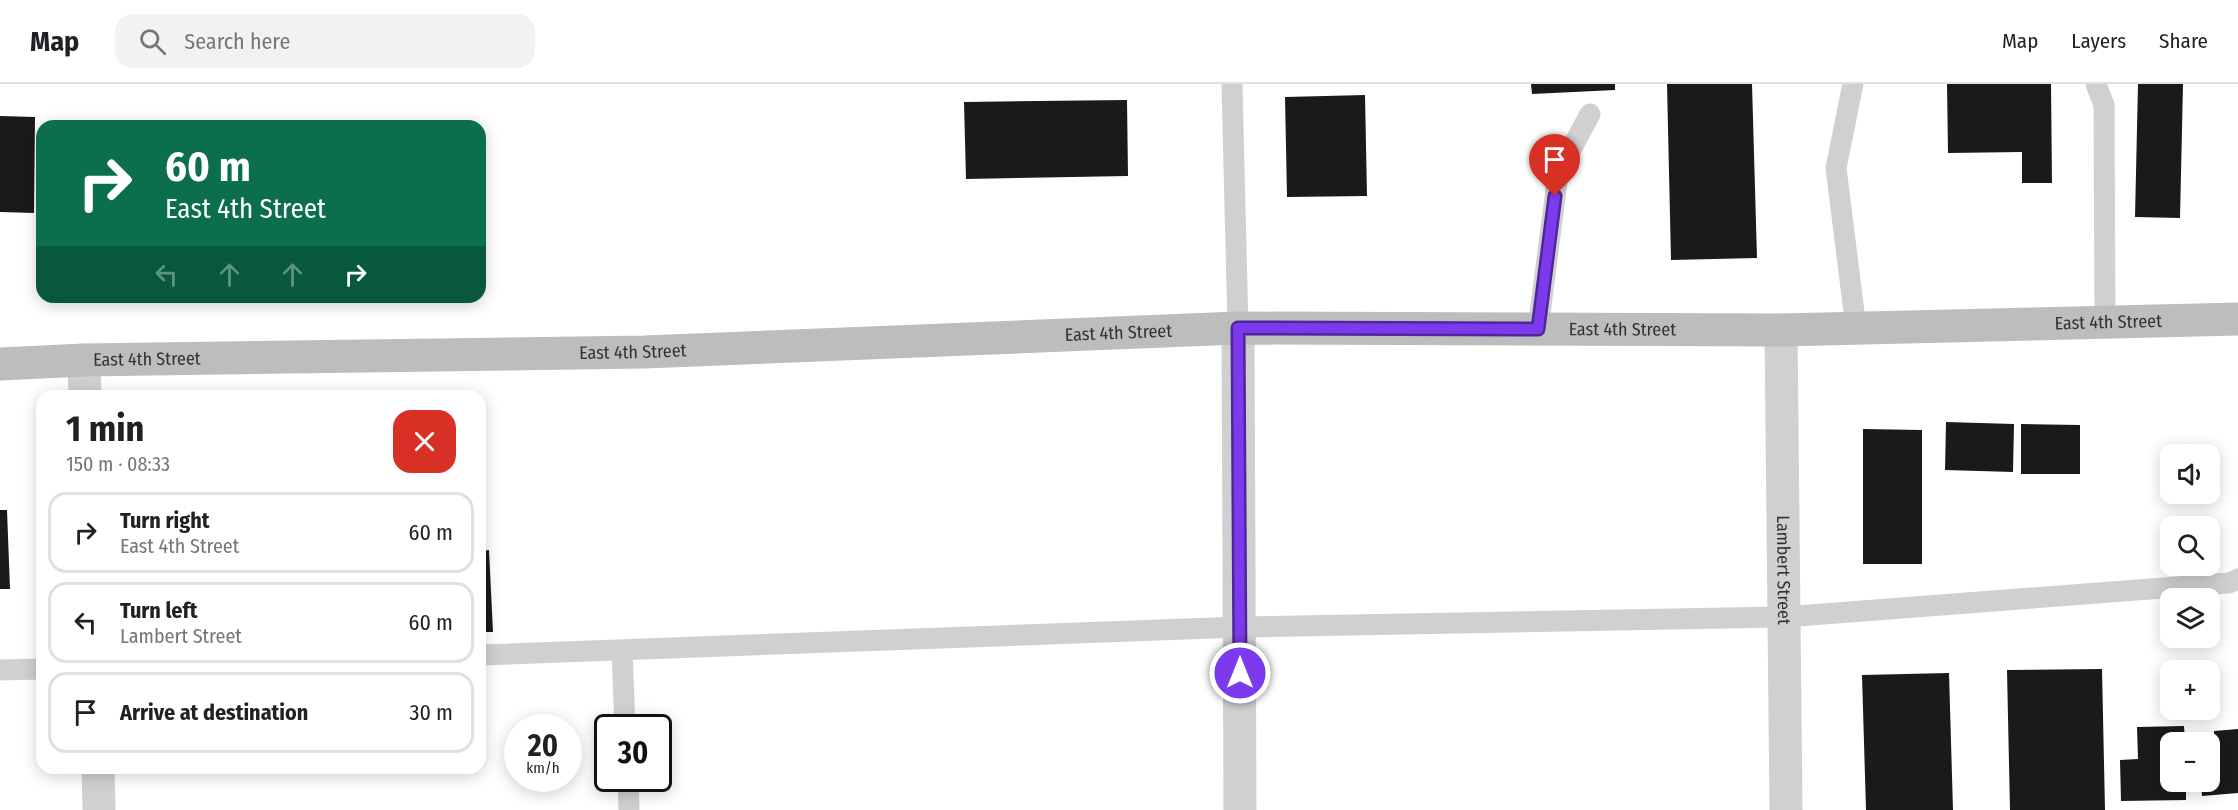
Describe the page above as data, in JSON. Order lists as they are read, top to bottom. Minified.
{"streets":{"main road":["East 4th Street"],"street":["Lambert Street"]},"crossings":[["East 4th Street","Lambert Street"]],"page":{"header":"Map","search":"Search here","nav":["Map","Layers","Share"],"turn":["60 m","East 4th Street"],"heading":["1 min","150 m · 08:33"],"map_buttons":["+","−"],"list":[{"name":"Turn right","note":"East 4th Street","value":"60 m"},{"name":"Turn left","note":"Lambert Street","value":"60 m"},{"name":"Arrive at destination","value":"30 m"}],"speed":"20 km/h","limit":"30"}}
